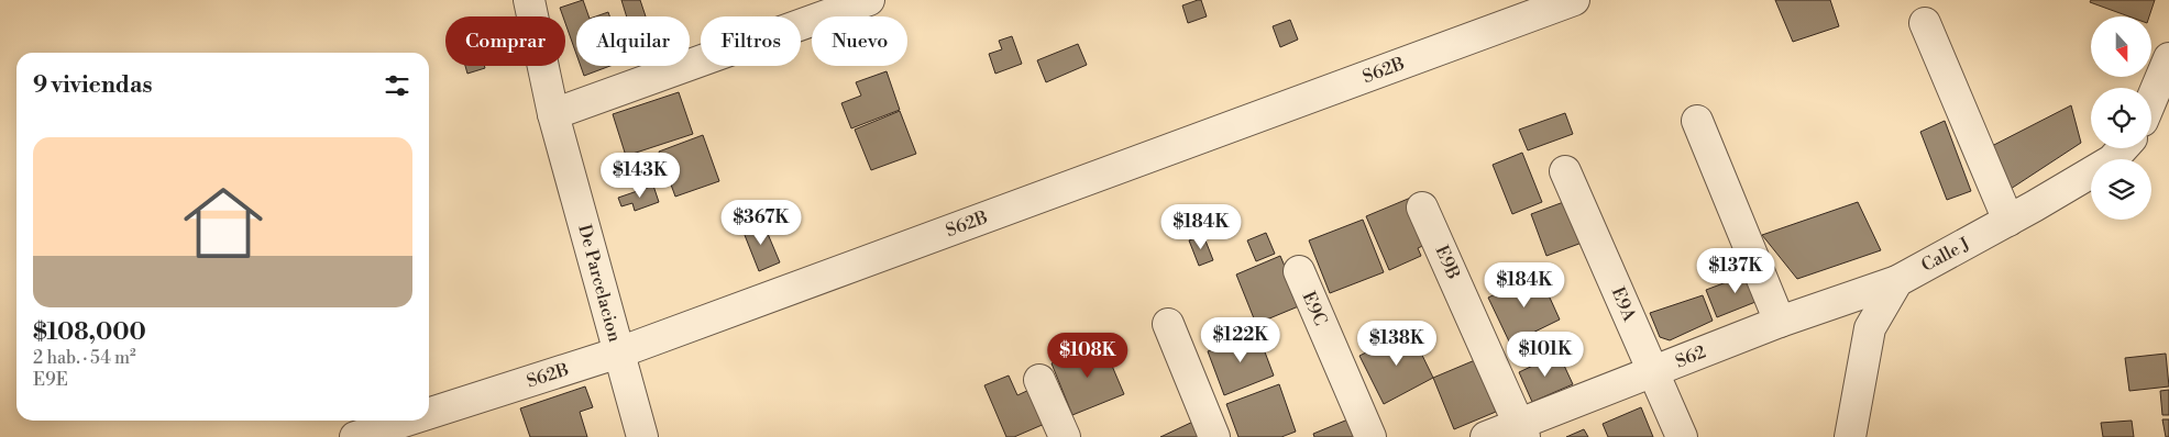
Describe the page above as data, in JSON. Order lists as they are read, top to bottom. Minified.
{"streets":{"street":["S62B","Calle J","E9B","De Parcelacion","E9A","E9C","S62"]},"crossings":[["S62B","De Parcelacion"],["Calle J","S62"],["E9B","S62"],["E9A","S62"]],"north":"bottom","page":{"chip":["Comprar","Alquilar","Filtros","Nuevo"],"heading":"9 viviendas","list":[{"name":"$108,000","note":"2 hab. · 54 m² · E9E"}],"price":["$143K","$367K","$184K","$137K","$184K","$122K","$138K","$101K","$108K"]}}
